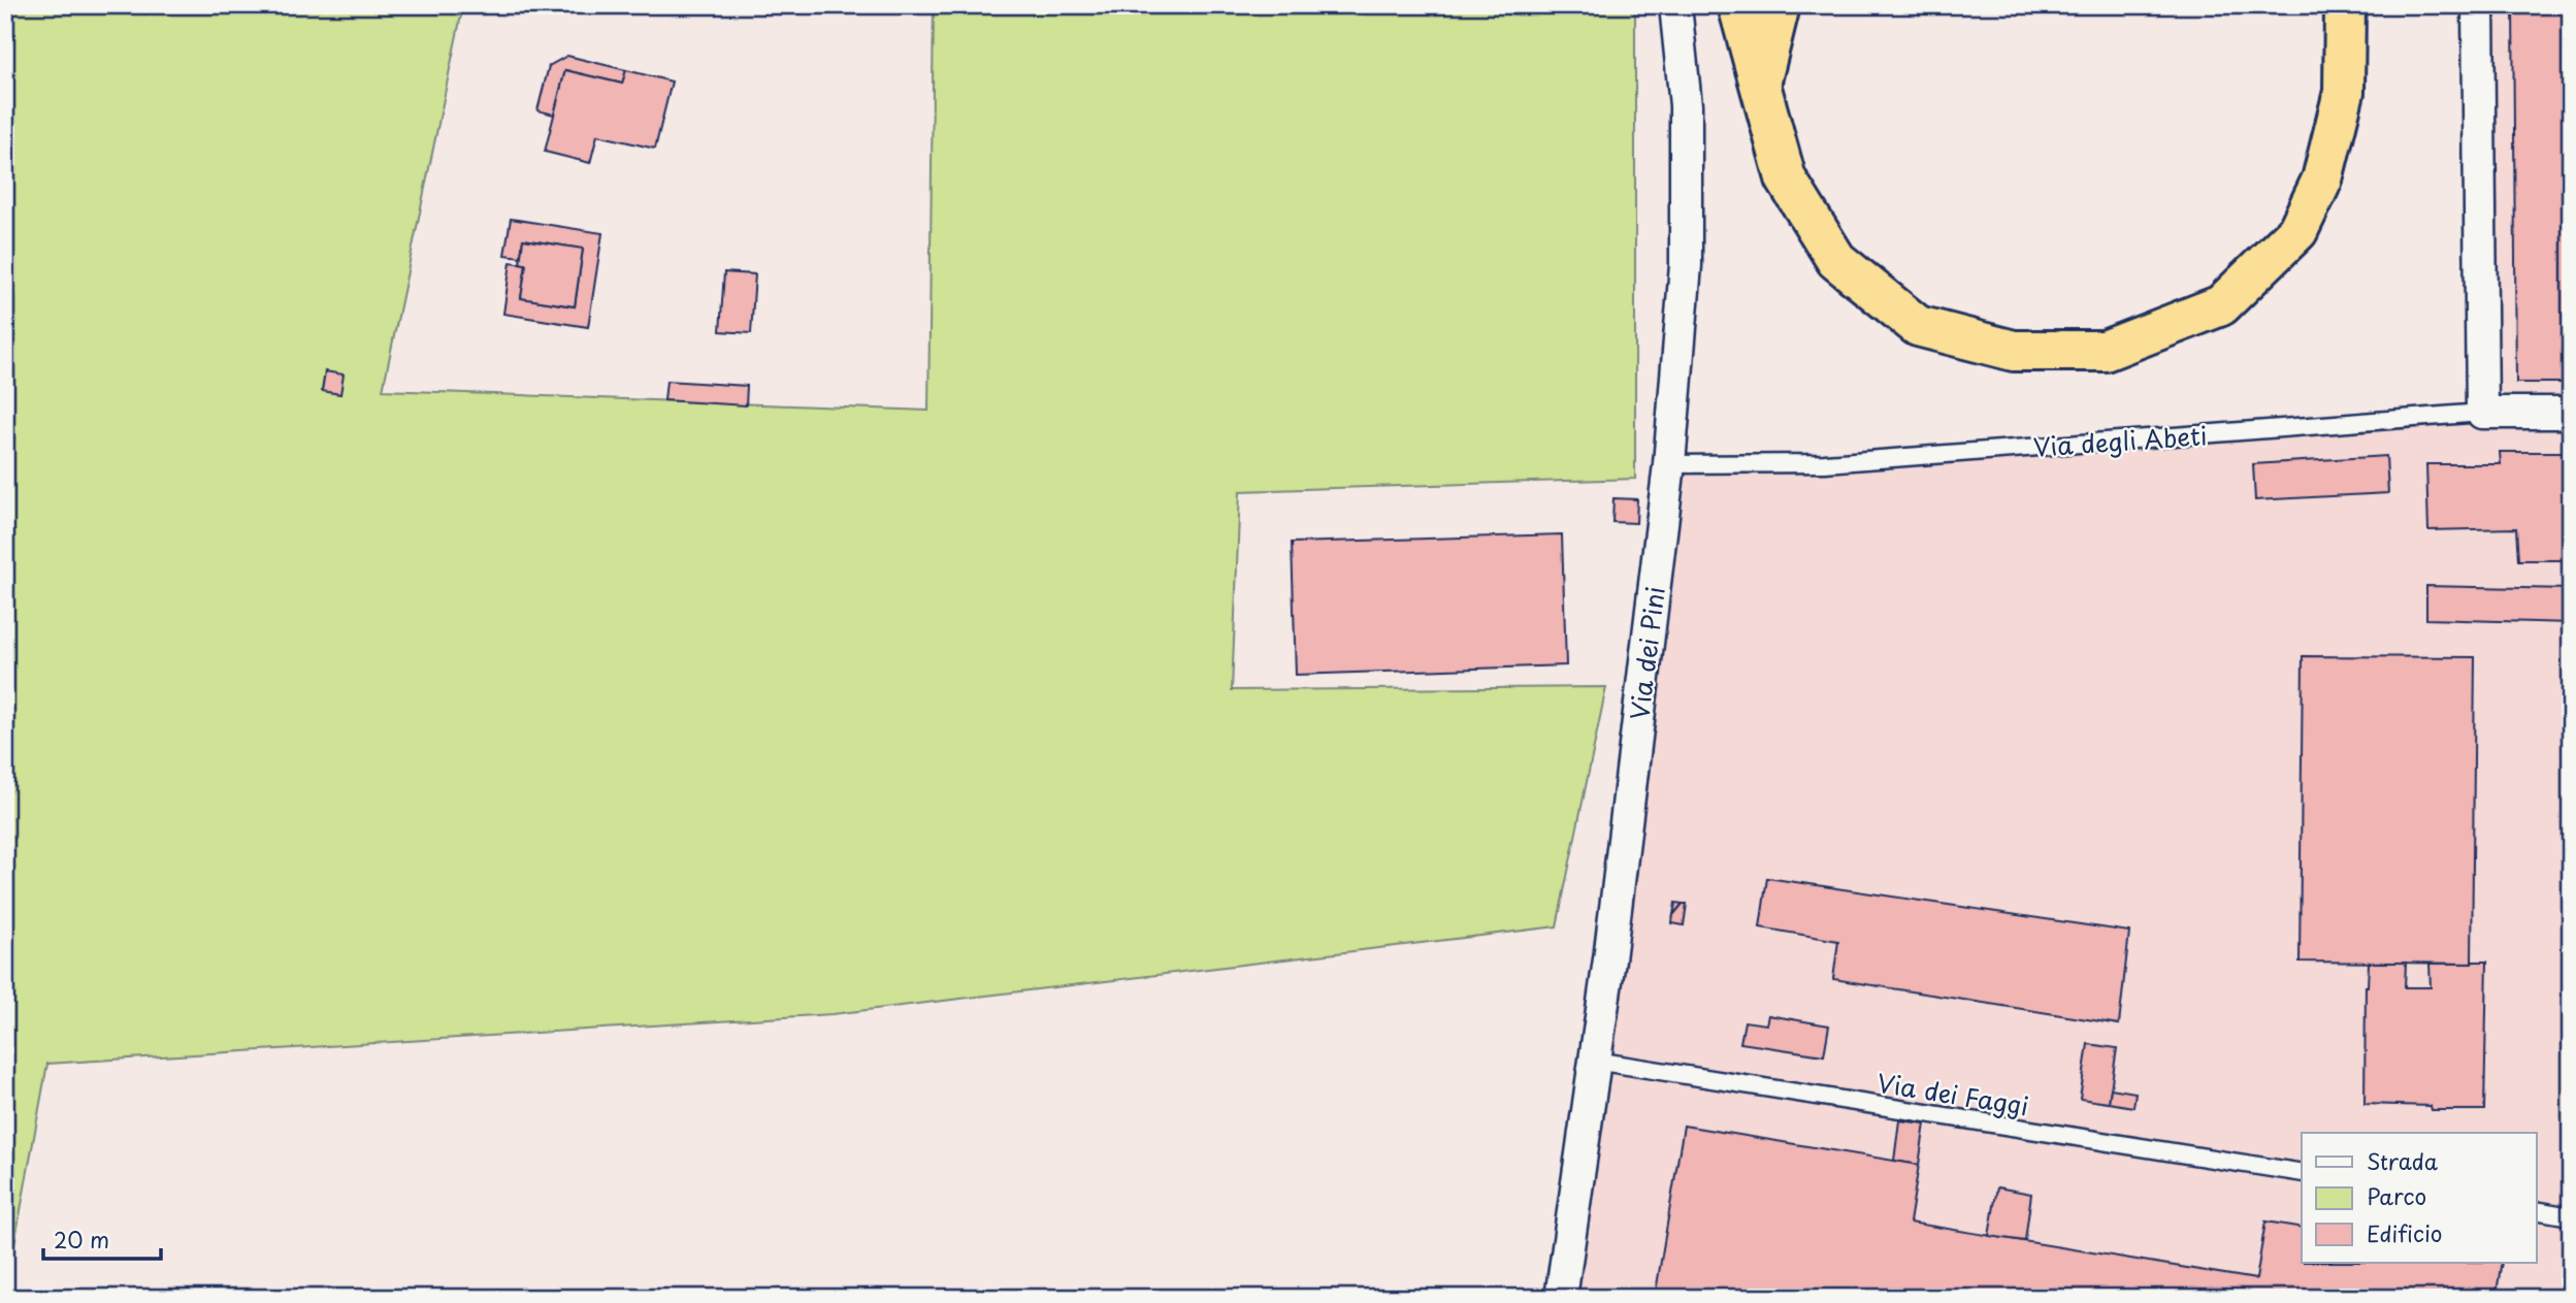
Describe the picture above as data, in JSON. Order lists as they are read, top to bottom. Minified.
{"streets":{"street":["Via degli Abeti","Via dei Pini"],"lane":["Via dei Faggi"]},"crossings":[["Via degli Abeti","Via dei Pini"],["Via dei Pini","Via dei Faggi"]],"legend":["Strada","Parco","Edificio"],"scale_bar":"20 m"}
